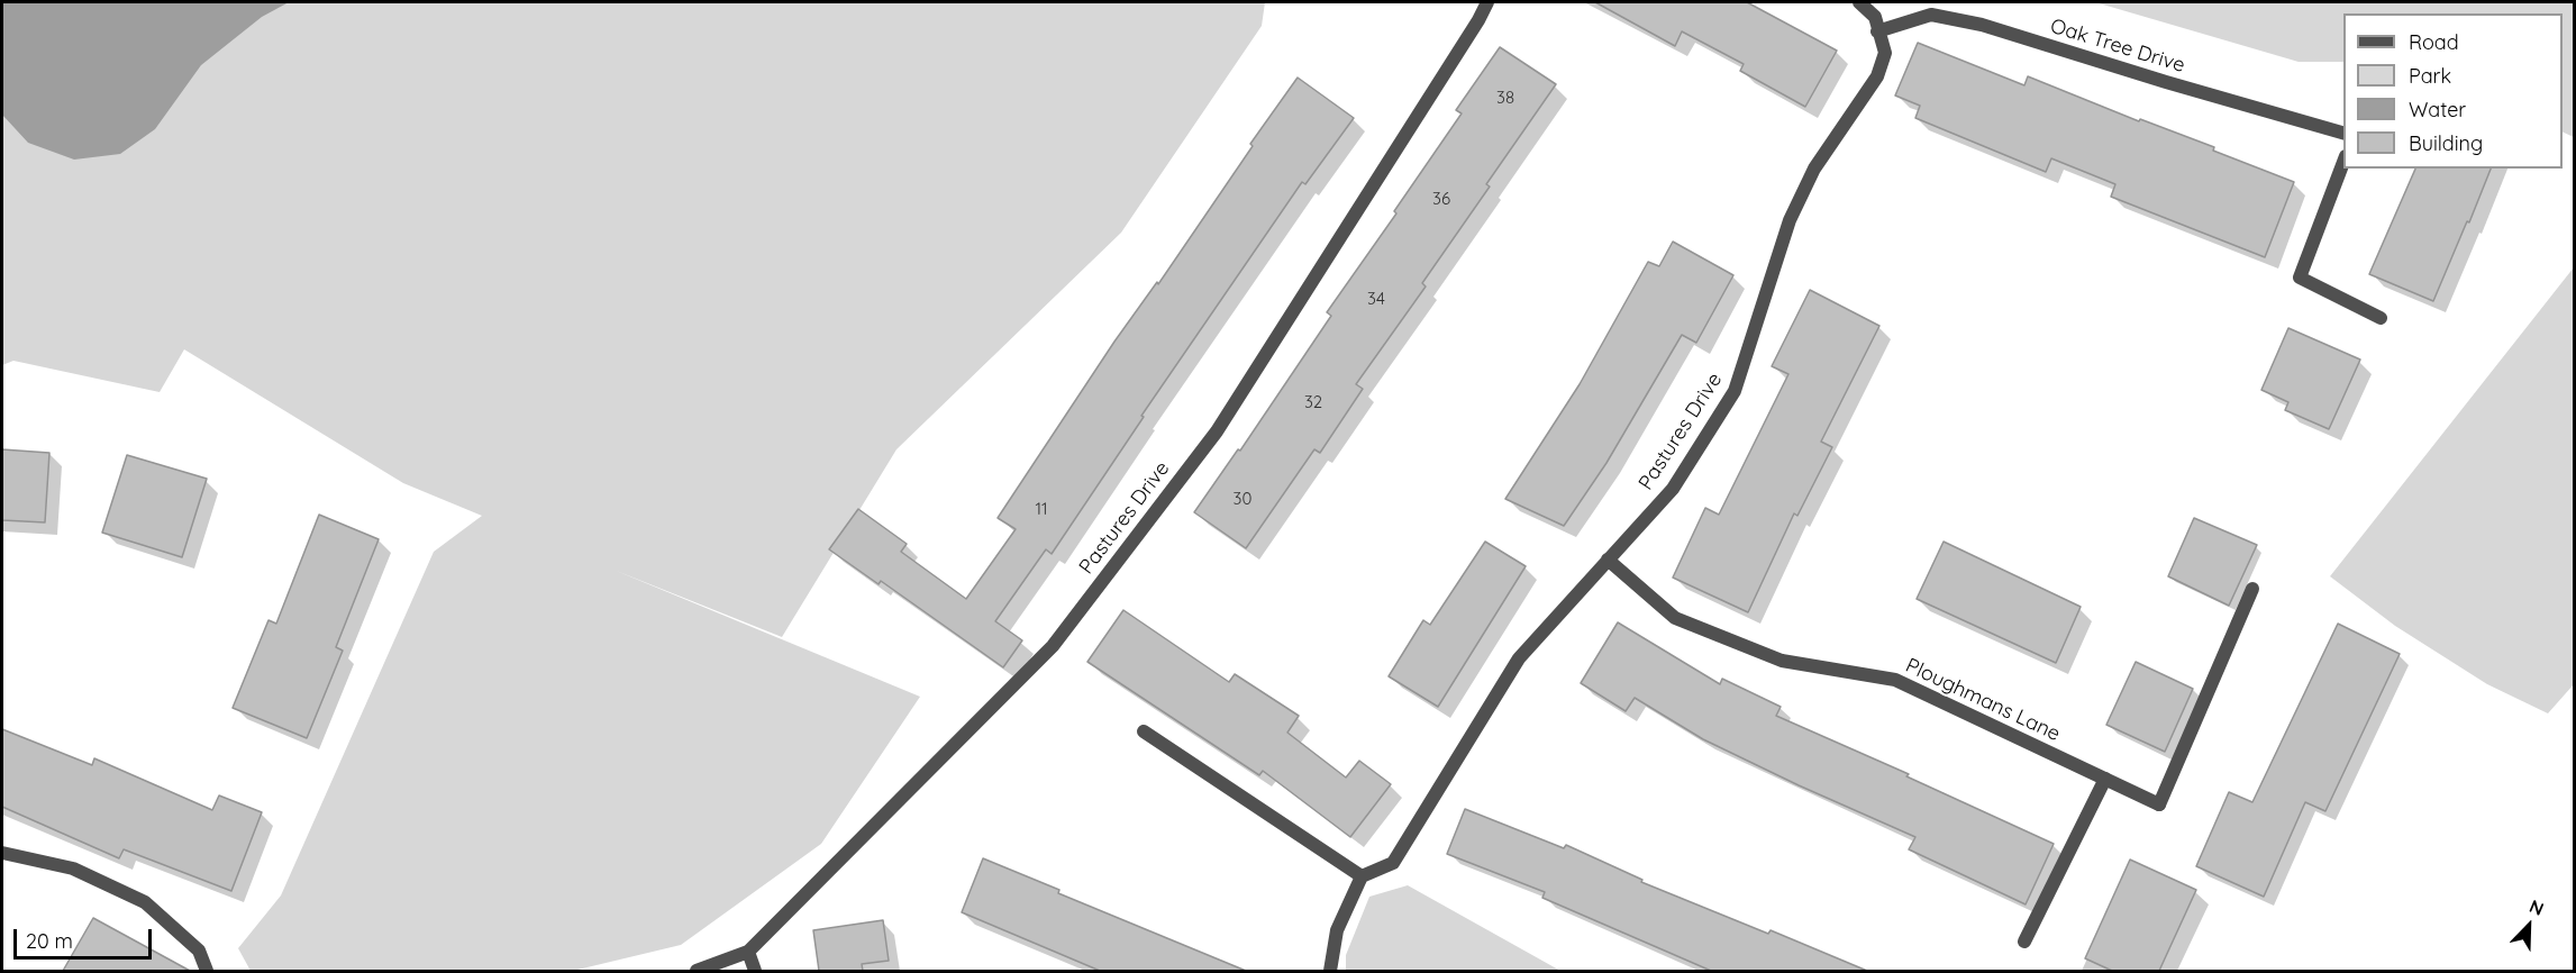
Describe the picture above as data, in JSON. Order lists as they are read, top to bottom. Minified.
{"streets":{"street":["Oak Tree Drive","Pastures Drive","Ploughmans Lane"]},"crossings":[["Oak Tree Drive","Pastures Drive"],["Pastures Drive","Ploughmans Lane"]],"house_numbers":["38","36","34","32","30","11"],"legend":["Road","Park","Water","Building"],"scale_bar":"20 m","north":"top right"}
